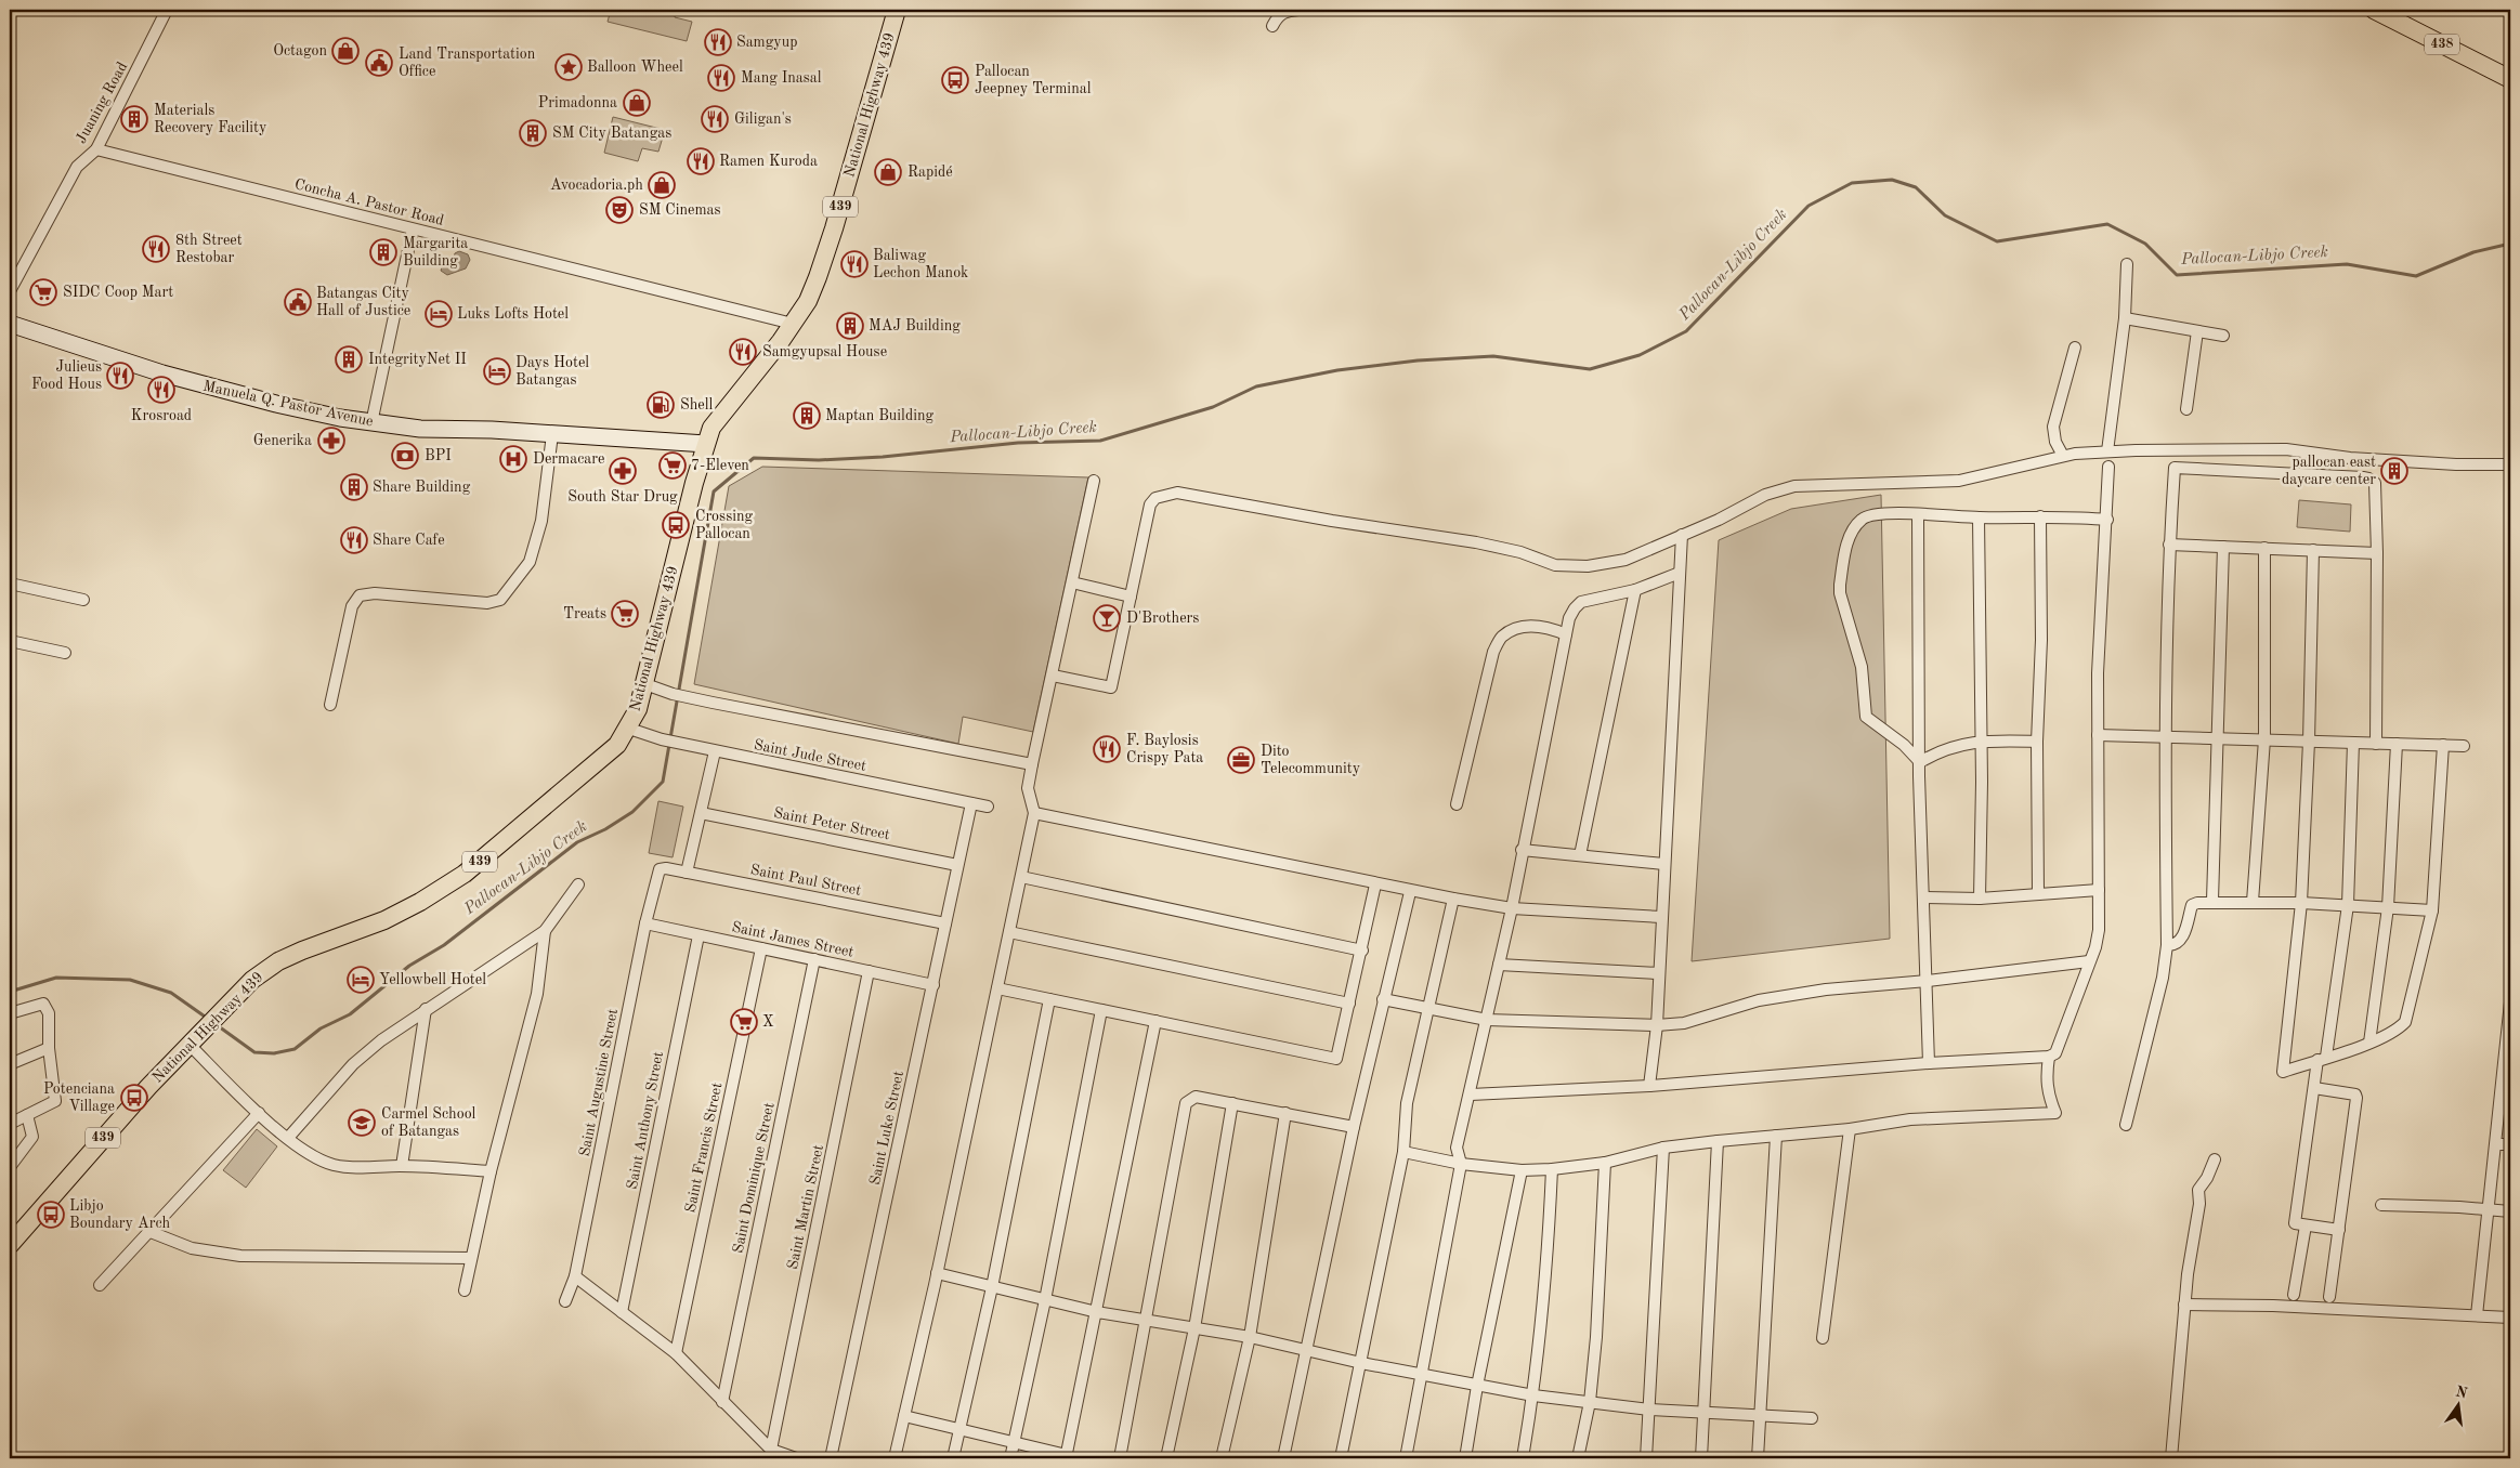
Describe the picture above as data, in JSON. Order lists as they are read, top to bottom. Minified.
{"streets":{"main road":["438","National Highway 439","439","Manuela Q. Pastor Avenue"],"street":["Juaning Road","Concha A. Pastor Road","Saint Jude Street","Saint Peter Street","Saint Paul Street","Saint James Street","Saint Augustine Street","Saint Anthony Street","Saint Luke Street","Saint Francis Street","Saint Dominique Street","Saint Martin Street"]},"crossings":[["Juaning Road","Concha A. Pastor Road"],["National Highway 439","Concha A. Pastor Road"],["National Highway 439","Manuela Q. Pastor Avenue"],["National Highway 439","Saint Jude Street"],["Saint Jude Street","Saint Luke Street"],["Saint Peter Street","Saint Luke Street"],["Saint Paul Street","Saint Augustine Street"],["Saint Paul Street","Saint Luke Street"],["Saint James Street","Saint Augustine Street"],["Saint James Street","Saint Anthony Street"],["Saint James Street","Saint Luke Street"],["Saint James Street","Saint Francis Street"],["Saint James Street","Saint Dominique Street"],["Saint James Street","Saint Martin Street"]],"water":["Pallocan-Libjo Creek"],"places":{"restaurant":["Samgyup","Mang Inasal","Giligan's","Ramen Kuroda","8th Street Restobar","Baliwag Lechon Manok","Samgyupsal House","Julieus Food Hous","Krosroad","Share Cafe","F. Baylosis Crispy Pata"],"shop":["Octagon","Primadonna","Rapidé","Avocadoria.ph"],"public building":["Land Transportation Office","Batangas City Hall of Justice"],"place":["Balloon Wheel"],"bus stop":["Pallocan Jeepney Terminal","Crossing Pallocan","Potenciana Village","Libjo Boundary Arch"],"building":["Materials Recovery Facility","SM City Batangas","Margarita Building","MAJ Building","IntegrityNet II","Maptan Building","pallocan east daycare center","Share Building"],"theatre":["SM Cinemas"],"supermarket":["SIDC Coop Mart","7-Eleven","Treats","X"],"hotel":["Luks Lofts Hotel","Days Hotel Batangas","Yellowbell Hotel"],"fuel station":["Shell"],"pharmacy":["Generika","South Star Drug"],"bank":["BPI"],"hospital":["Dermacare"],"bar":["D'Brothers"],"office":["Dito Telecommunity"],"school or university":["Carmel School of Batangas"]},"north":"top"}
